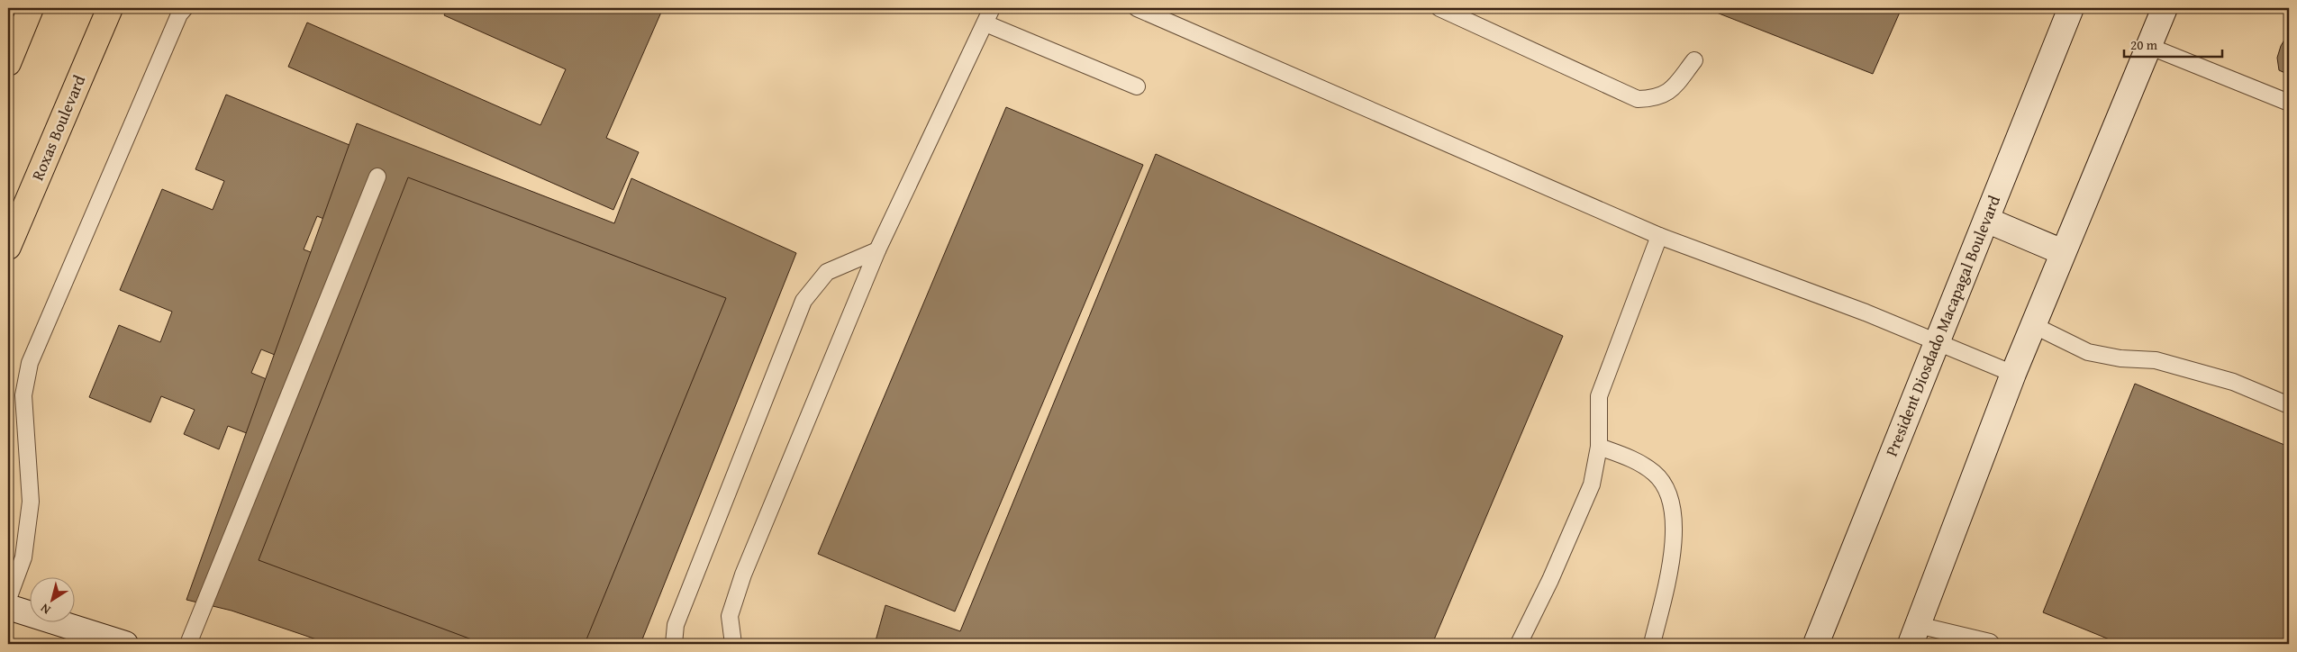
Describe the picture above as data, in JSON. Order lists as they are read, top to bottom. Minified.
{"streets":{"main road":["Roxas Boulevard","President Diosdado Macapagal Boulevard"]},"scale_bar":"20 m","north":"bottom left"}
